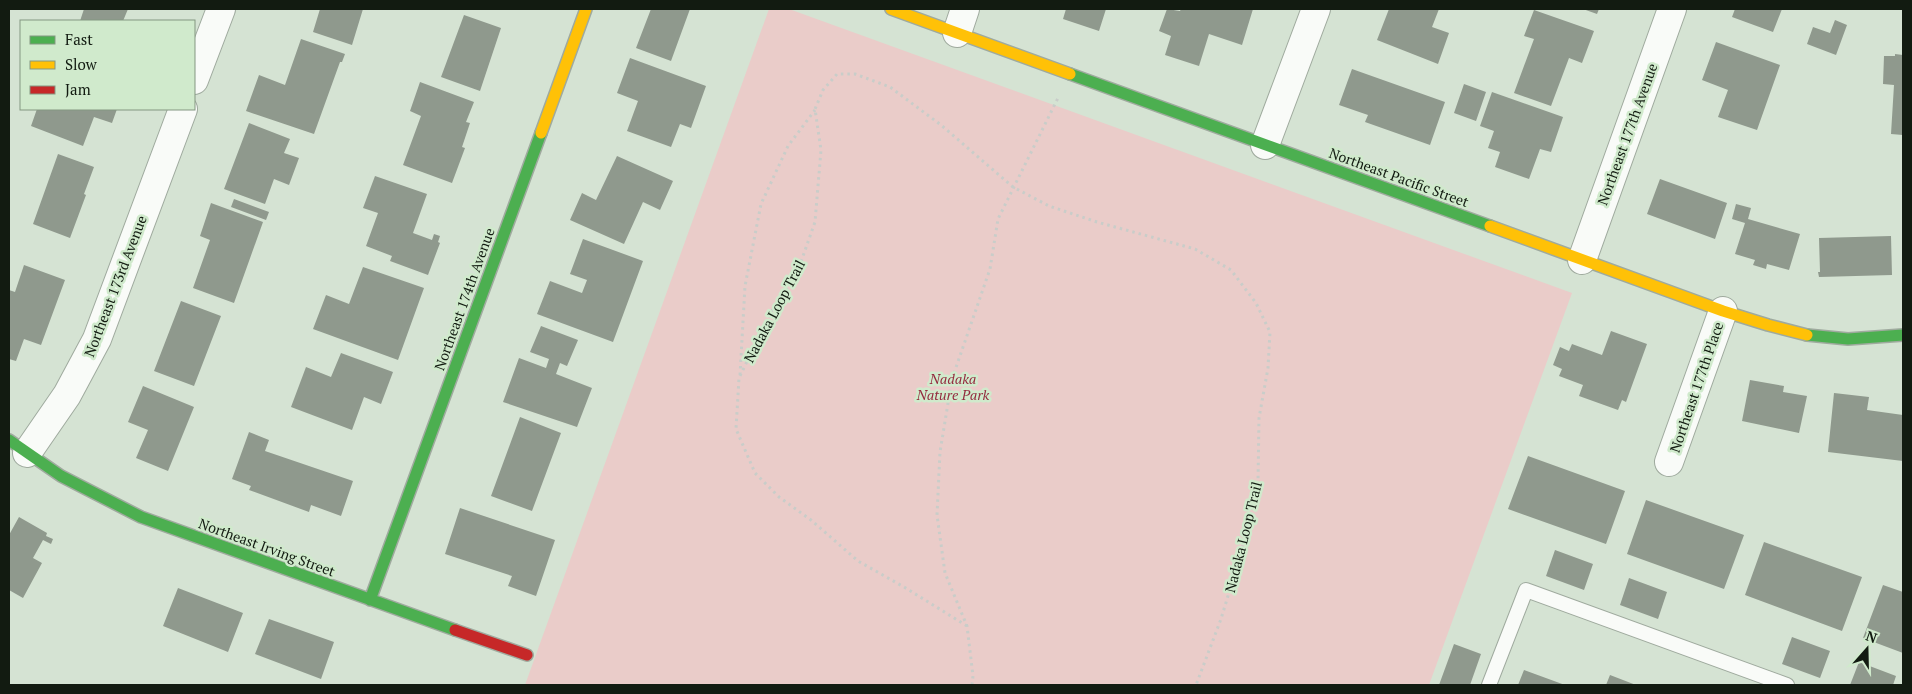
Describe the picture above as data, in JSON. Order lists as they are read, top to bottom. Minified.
{"streets":{"street":["Northeast 177th Avenue","Northeast Pacific Street","Northeast 173rd Avenue","Northeast 174th Avenue","Northeast 177th Place","Northeast Irving Street"],"path":["Nadaka Loop Trail"]},"crossings":[["Northeast 177th Avenue","Northeast Pacific Street"],["Northeast Pacific Street","Northeast 177th Place"],["Northeast 173rd Avenue","Northeast Irving Street"],["Northeast 174th Avenue","Northeast Irving Street"]],"parks":["Nadaka Nature Park"],"legend":["Fast","Slow","Jam"],"north":"top"}
